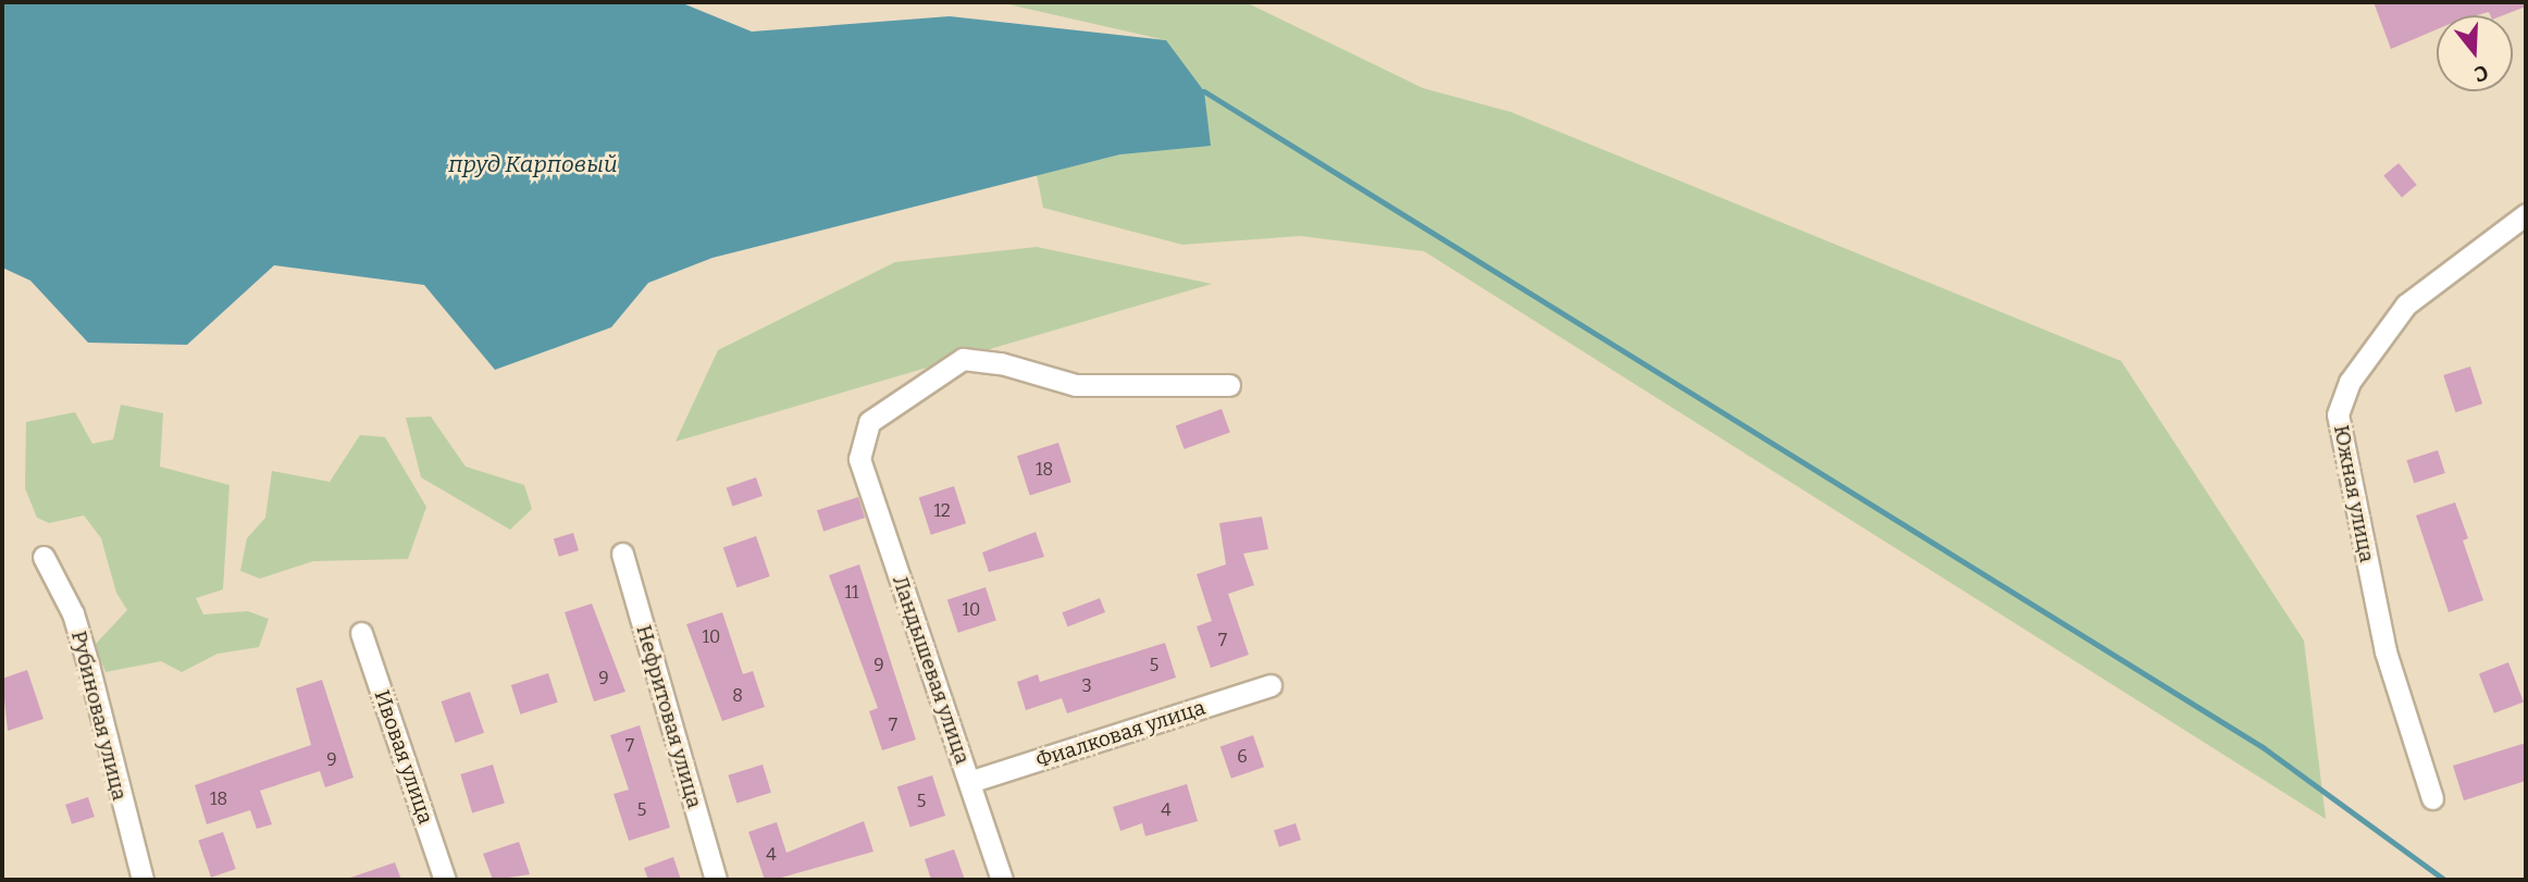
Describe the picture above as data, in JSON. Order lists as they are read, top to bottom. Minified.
{"streets":{"street":["Южная улица","Ландышевая улица","Рубиновая улица","Нефритовая улица","Фиалковая улица","Ивовая улица"]},"crossings":[["Ландышевая улица","Фиалковая улица"]],"water":["пруд Карповый"],"house_numbers":["18","12","11","10","10","7","9","5","9","3","8","7","7","6","9","18","5","5","4","4"],"north":"bottom"}
